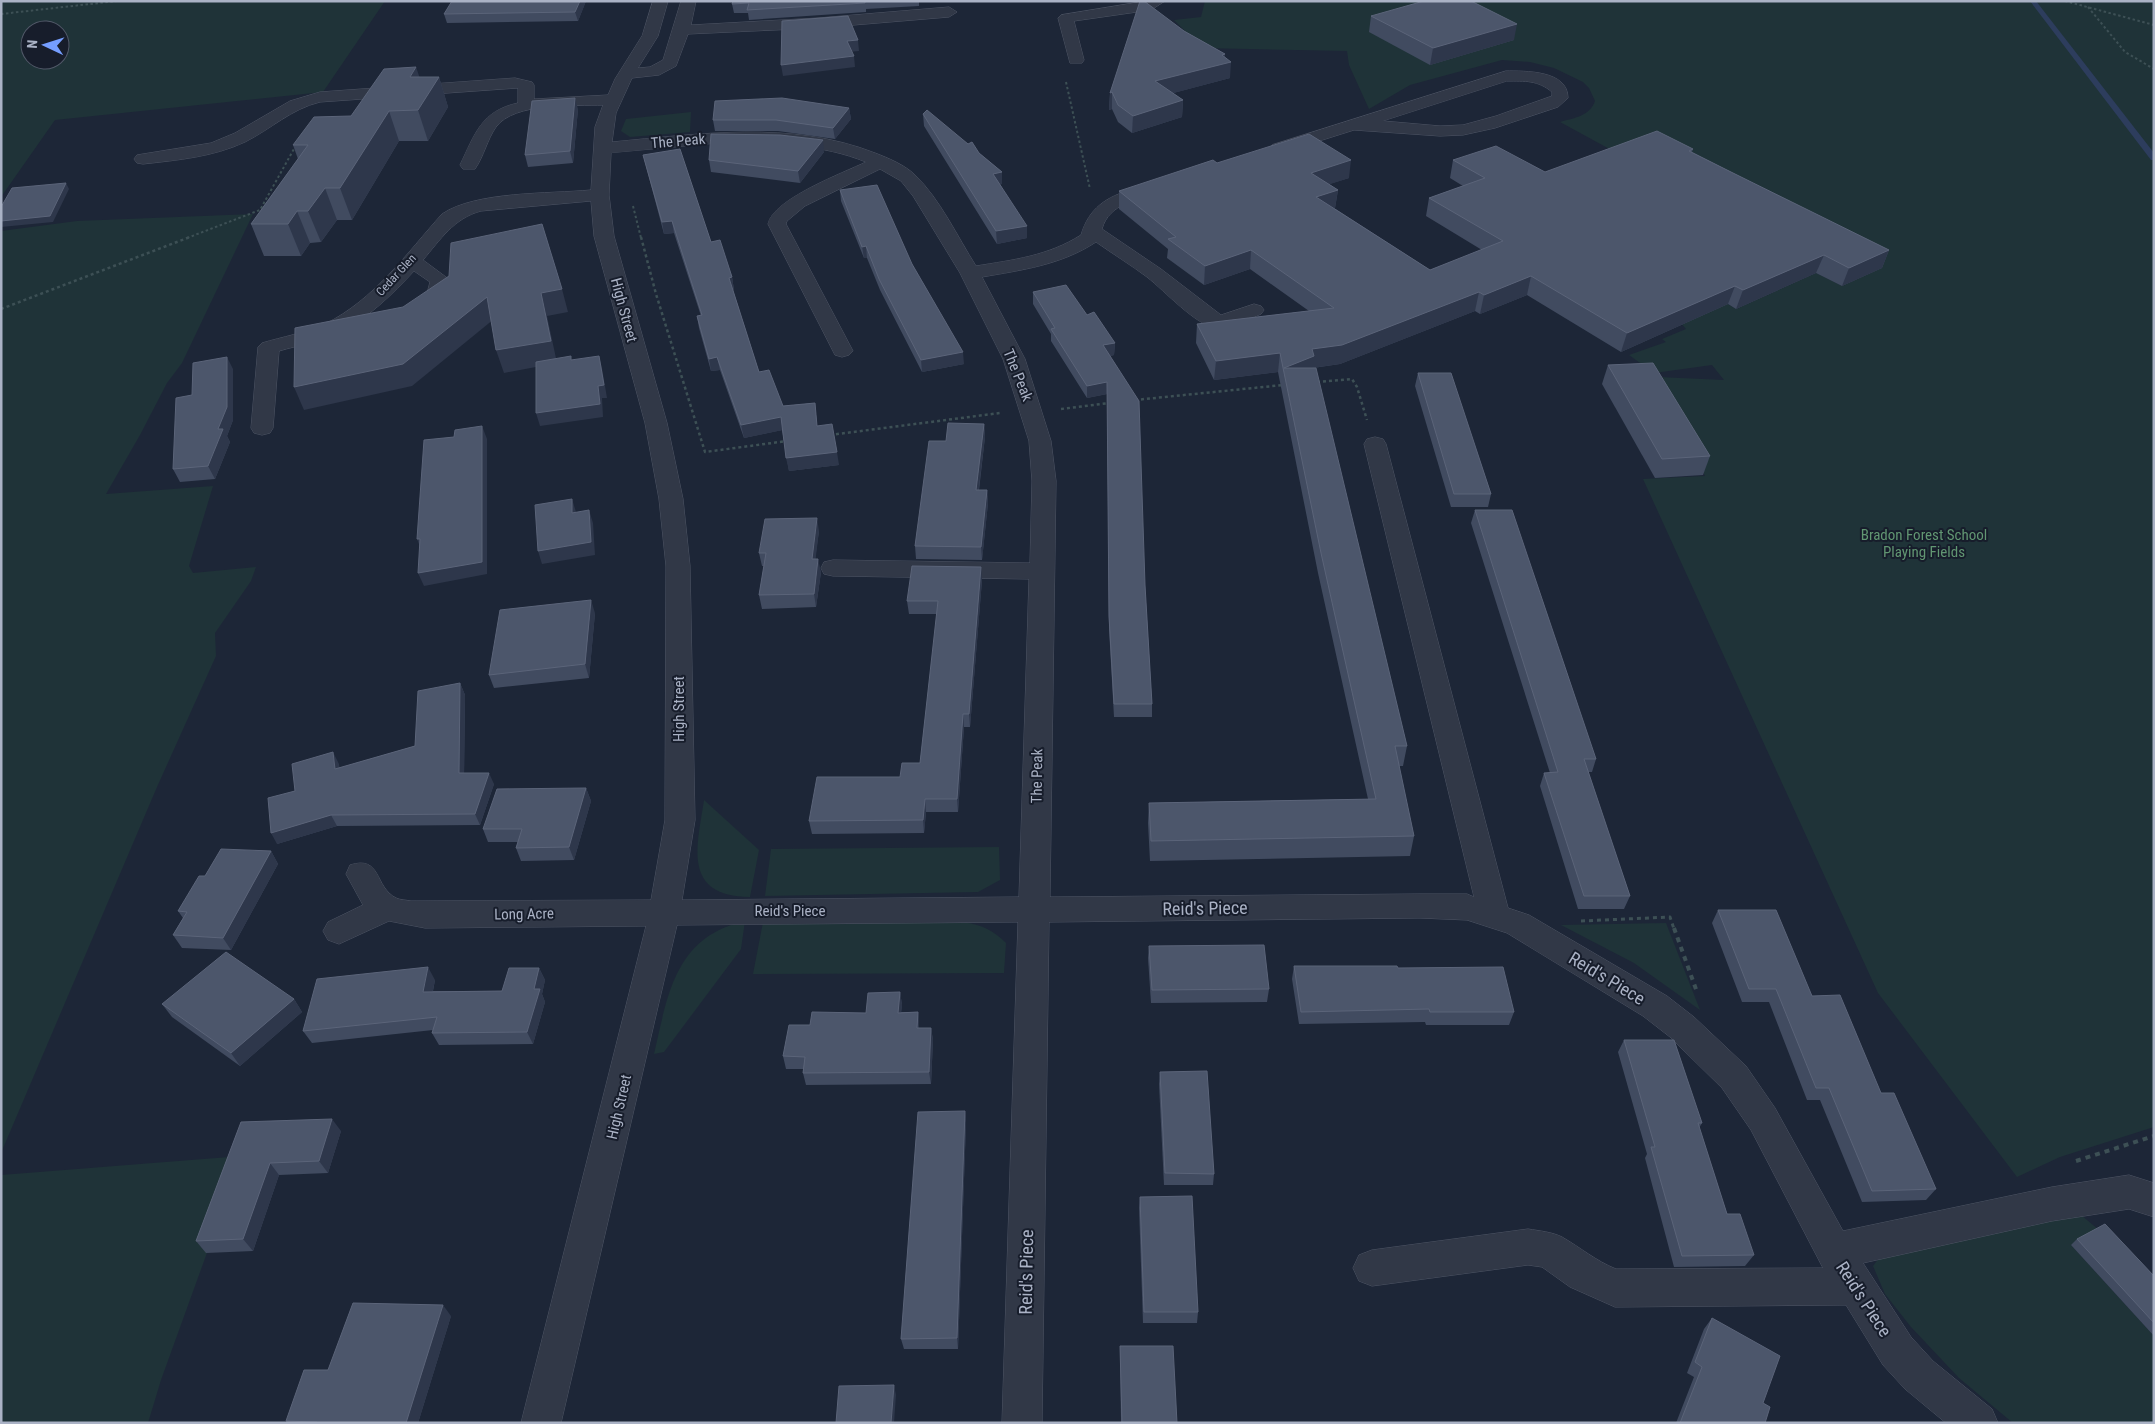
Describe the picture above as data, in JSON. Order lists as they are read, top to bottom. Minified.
{"streets":{"street":["The Peak","Cedar Glen","High Street","Reid's Piece","Long Acre"]},"crossings":[["The Peak","High Street"],["The Peak","Reid's Piece"],["Cedar Glen","High Street"],["High Street","Reid's Piece"],["High Street","Long Acre"],["Reid's Piece","Long Acre"]],"parks":["Bradon Forest School Playing Fields"],"north":"left"}
